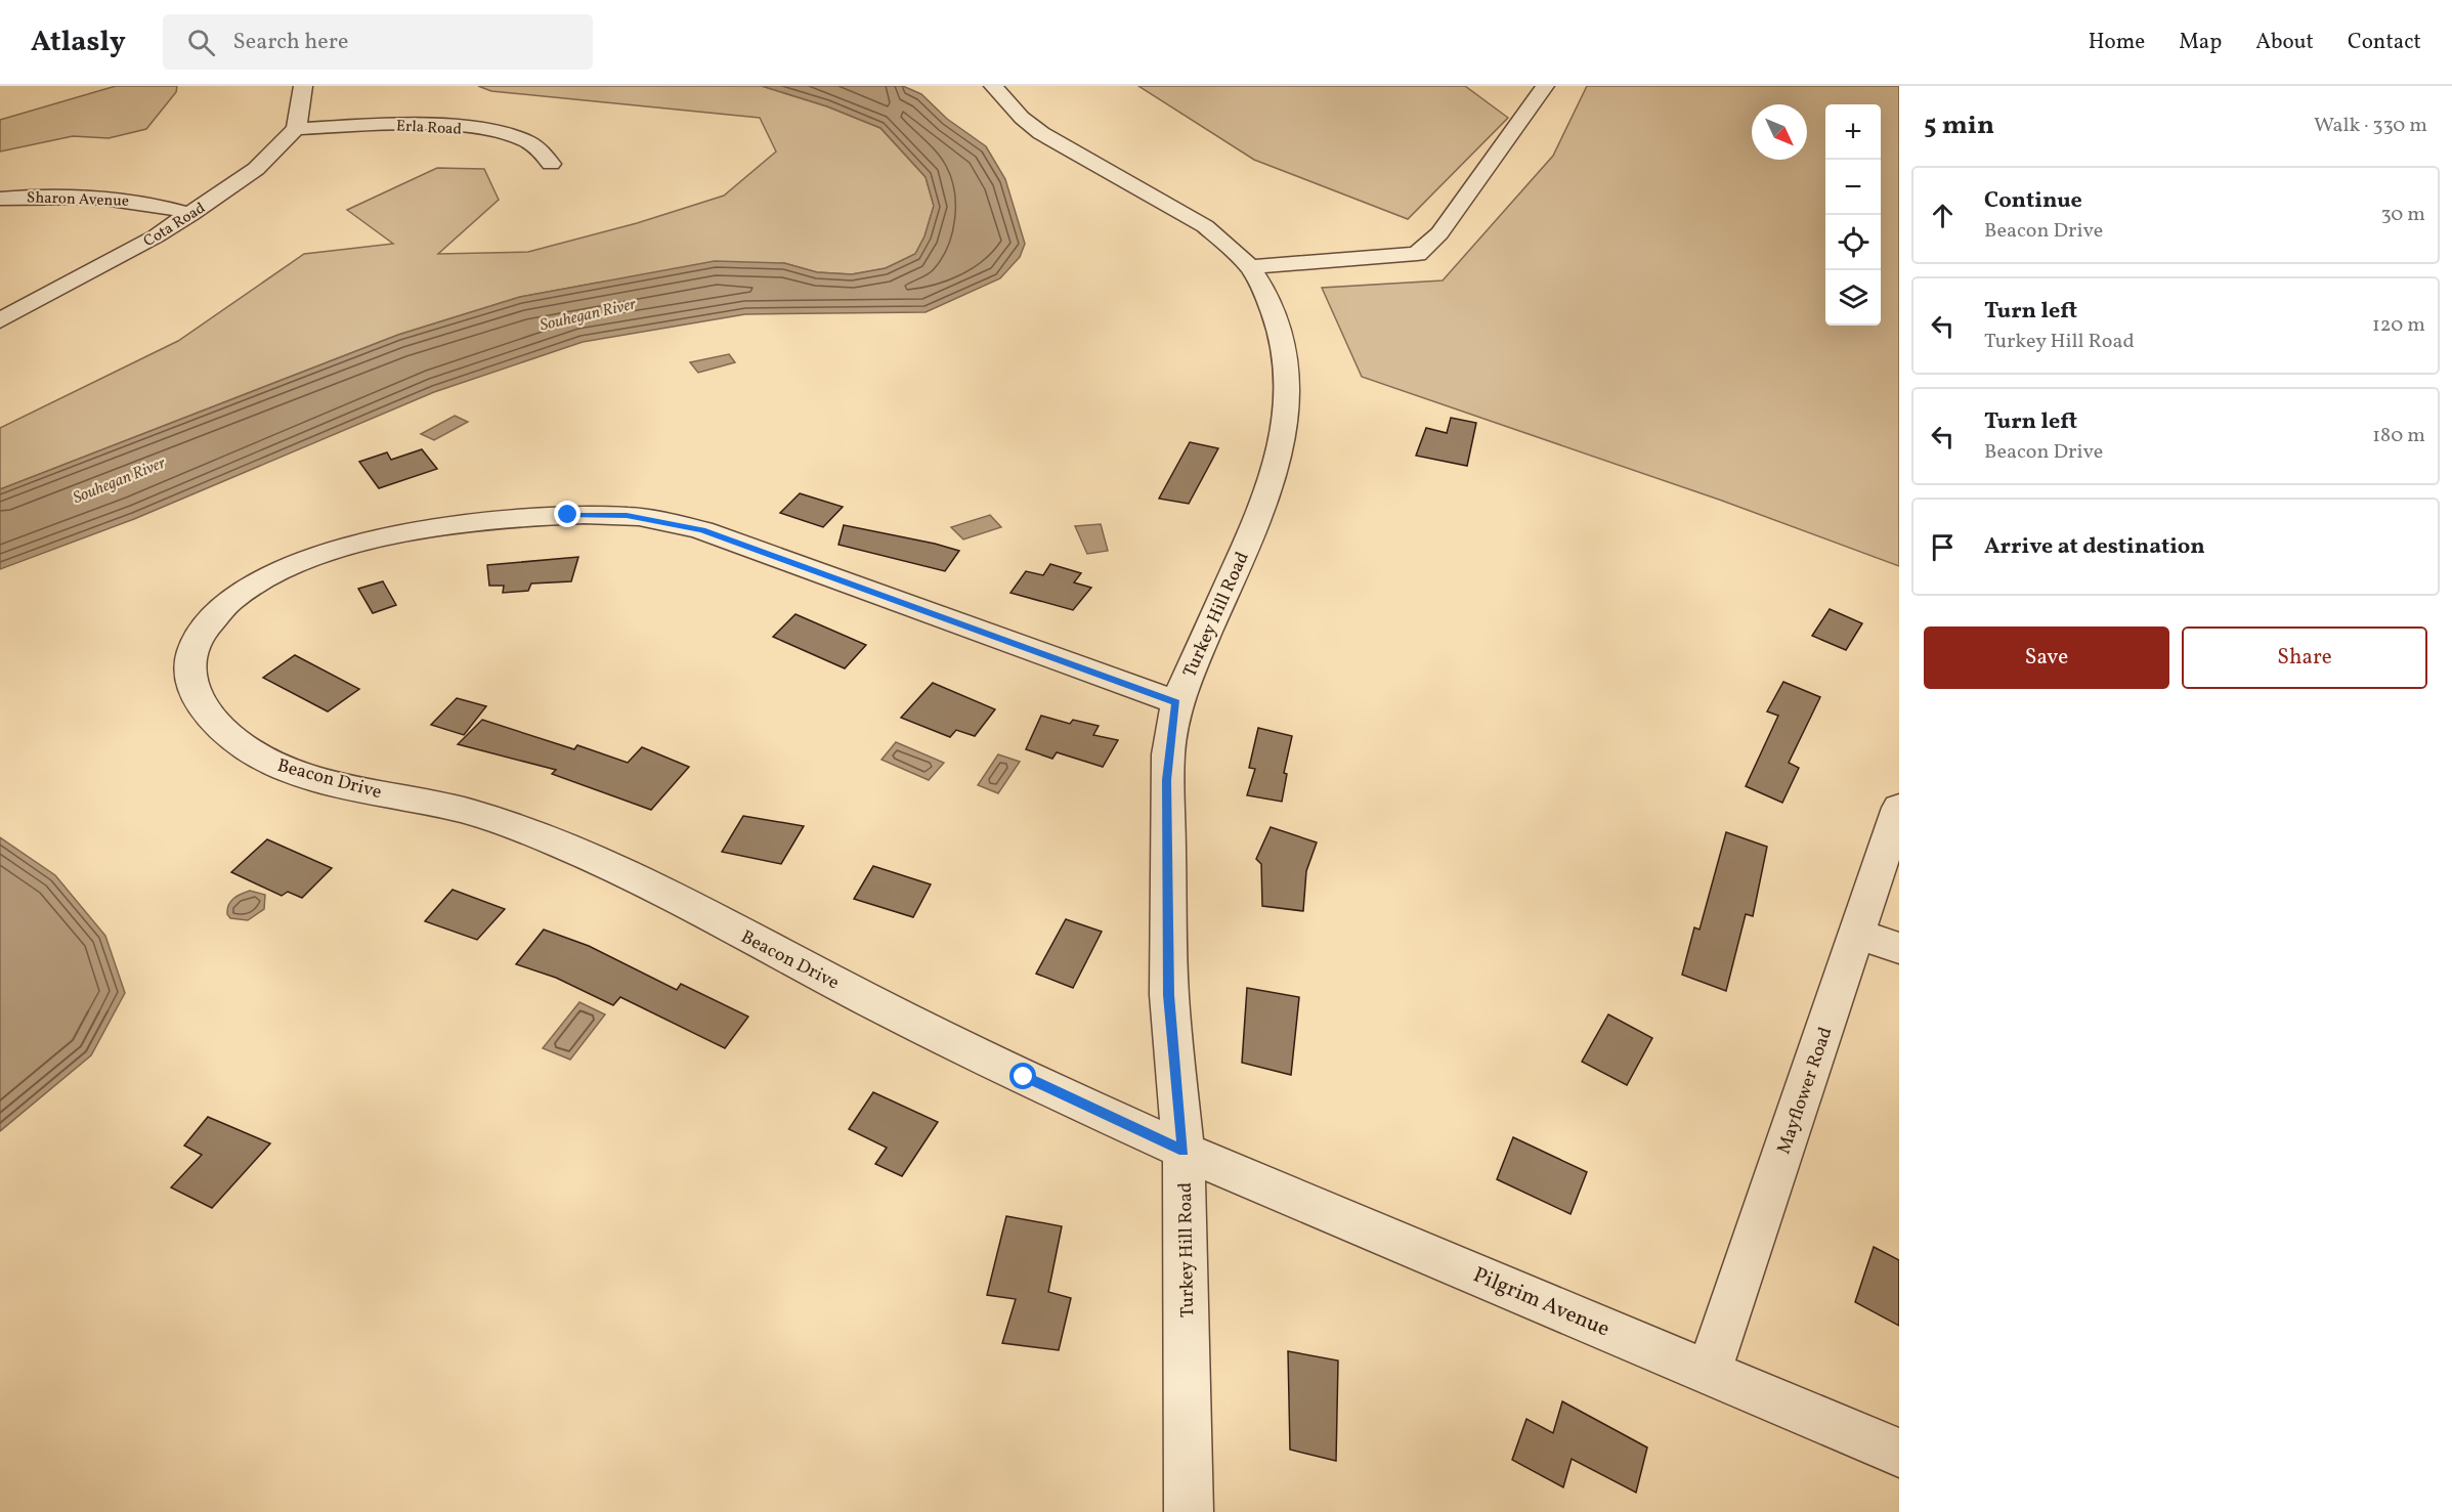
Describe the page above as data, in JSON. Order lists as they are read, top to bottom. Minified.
{"streets":{"street":["Erla Road","Sharon Avenue","Cota Road","Turkey Hill Road","Beacon Drive","Mayflower Road","Pilgrim Avenue"]},"crossings":[["Erla Road","Cota Road"],["Sharon Avenue","Cota Road"],["Turkey Hill Road","Beacon Drive"],["Turkey Hill Road","Pilgrim Avenue"],["Beacon Drive","Pilgrim Avenue"],["Mayflower Road","Pilgrim Avenue"]],"water":["Souhegan River"],"north":"bottom right","page":{"header":"Atlasly","search":"Search here","nav":["Home","Map","About","Contact"],"heading":["5 min","Walk · 330 m"],"map_buttons":["+","−"],"list":[["Continue","Beacon Drive","30 m"],["Turn left","Turkey Hill Road","120 m"],["Turn left","Beacon Drive","180 m"],"Arrive at destination"],"buttons":["Save","Share"]}}
